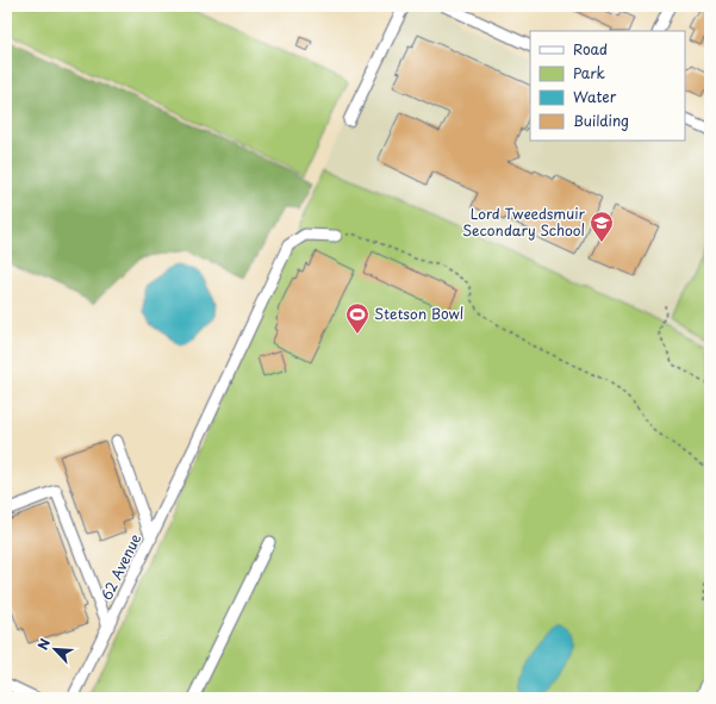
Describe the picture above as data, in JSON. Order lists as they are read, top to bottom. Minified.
{"streets":{"street":["62 Avenue"]},"places":{"school or university":["Lord Tweedsmuir Secondary School"],"sports":["Stetson Bowl"]},"legend":["Road","Park","Water","Building"],"north":"top left"}
